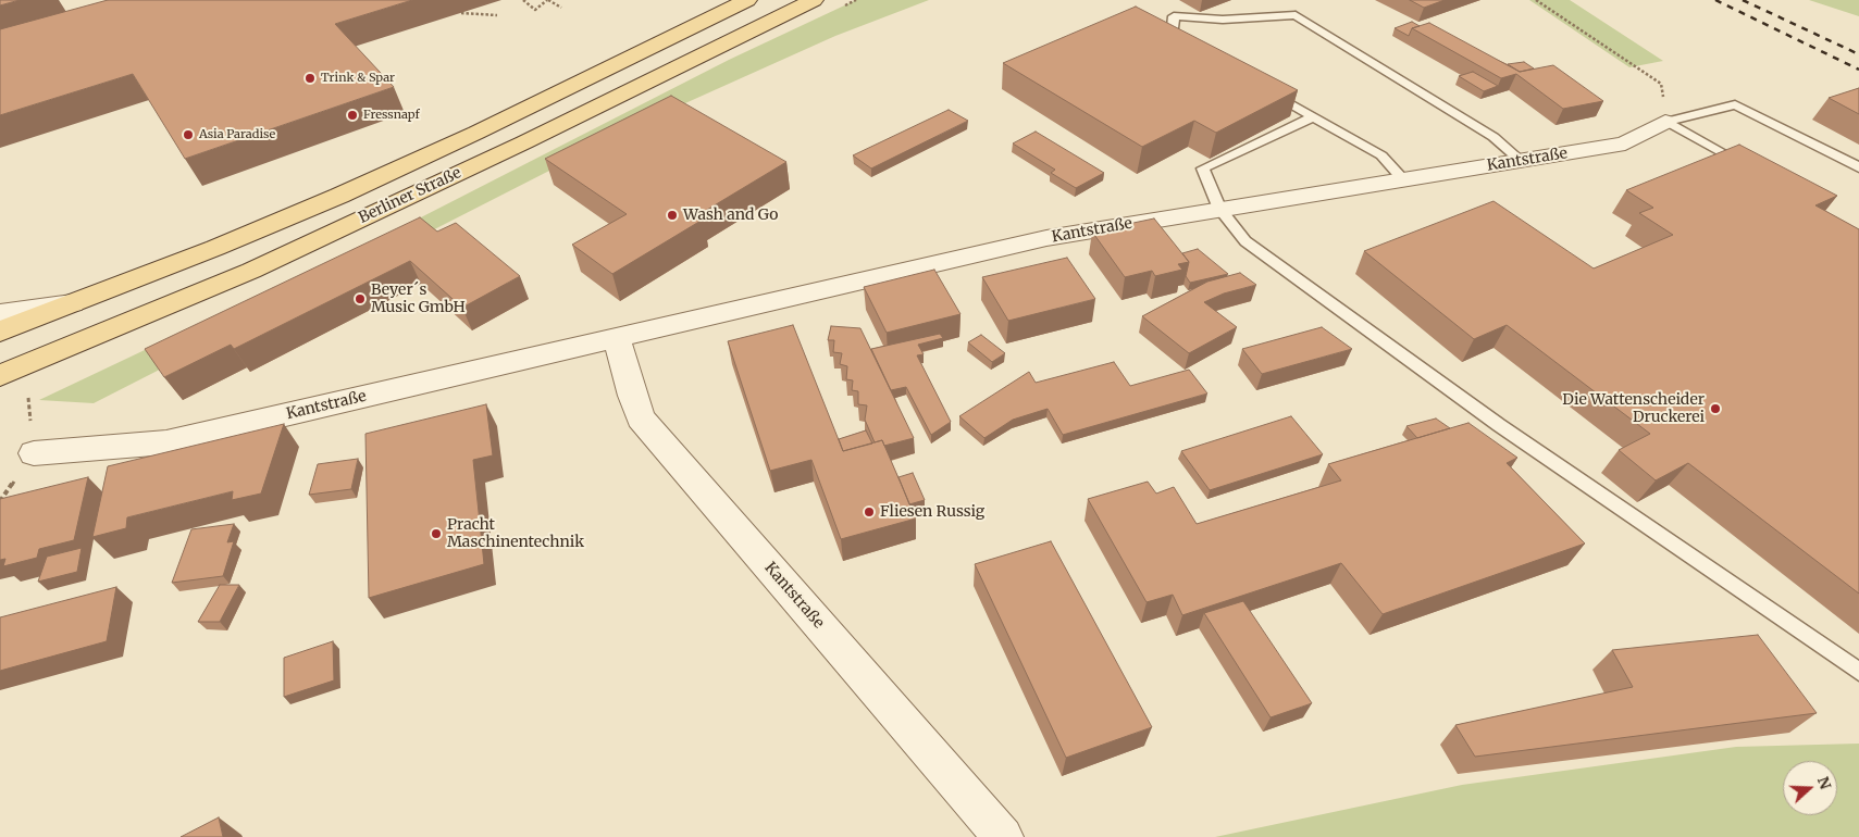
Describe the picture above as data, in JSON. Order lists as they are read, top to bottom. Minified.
{"streets":{"main road":["Berliner Straße"],"street":["Kantstraße"]},"places":["Trink & Spar","Fressnapf","Asia Paradise","Wash and Go","Beyer´s Music GmbH","Die Wattenscheider Druckerei","Fliesen Russig","Pracht Maschinentechnik"],"north":"right"}
